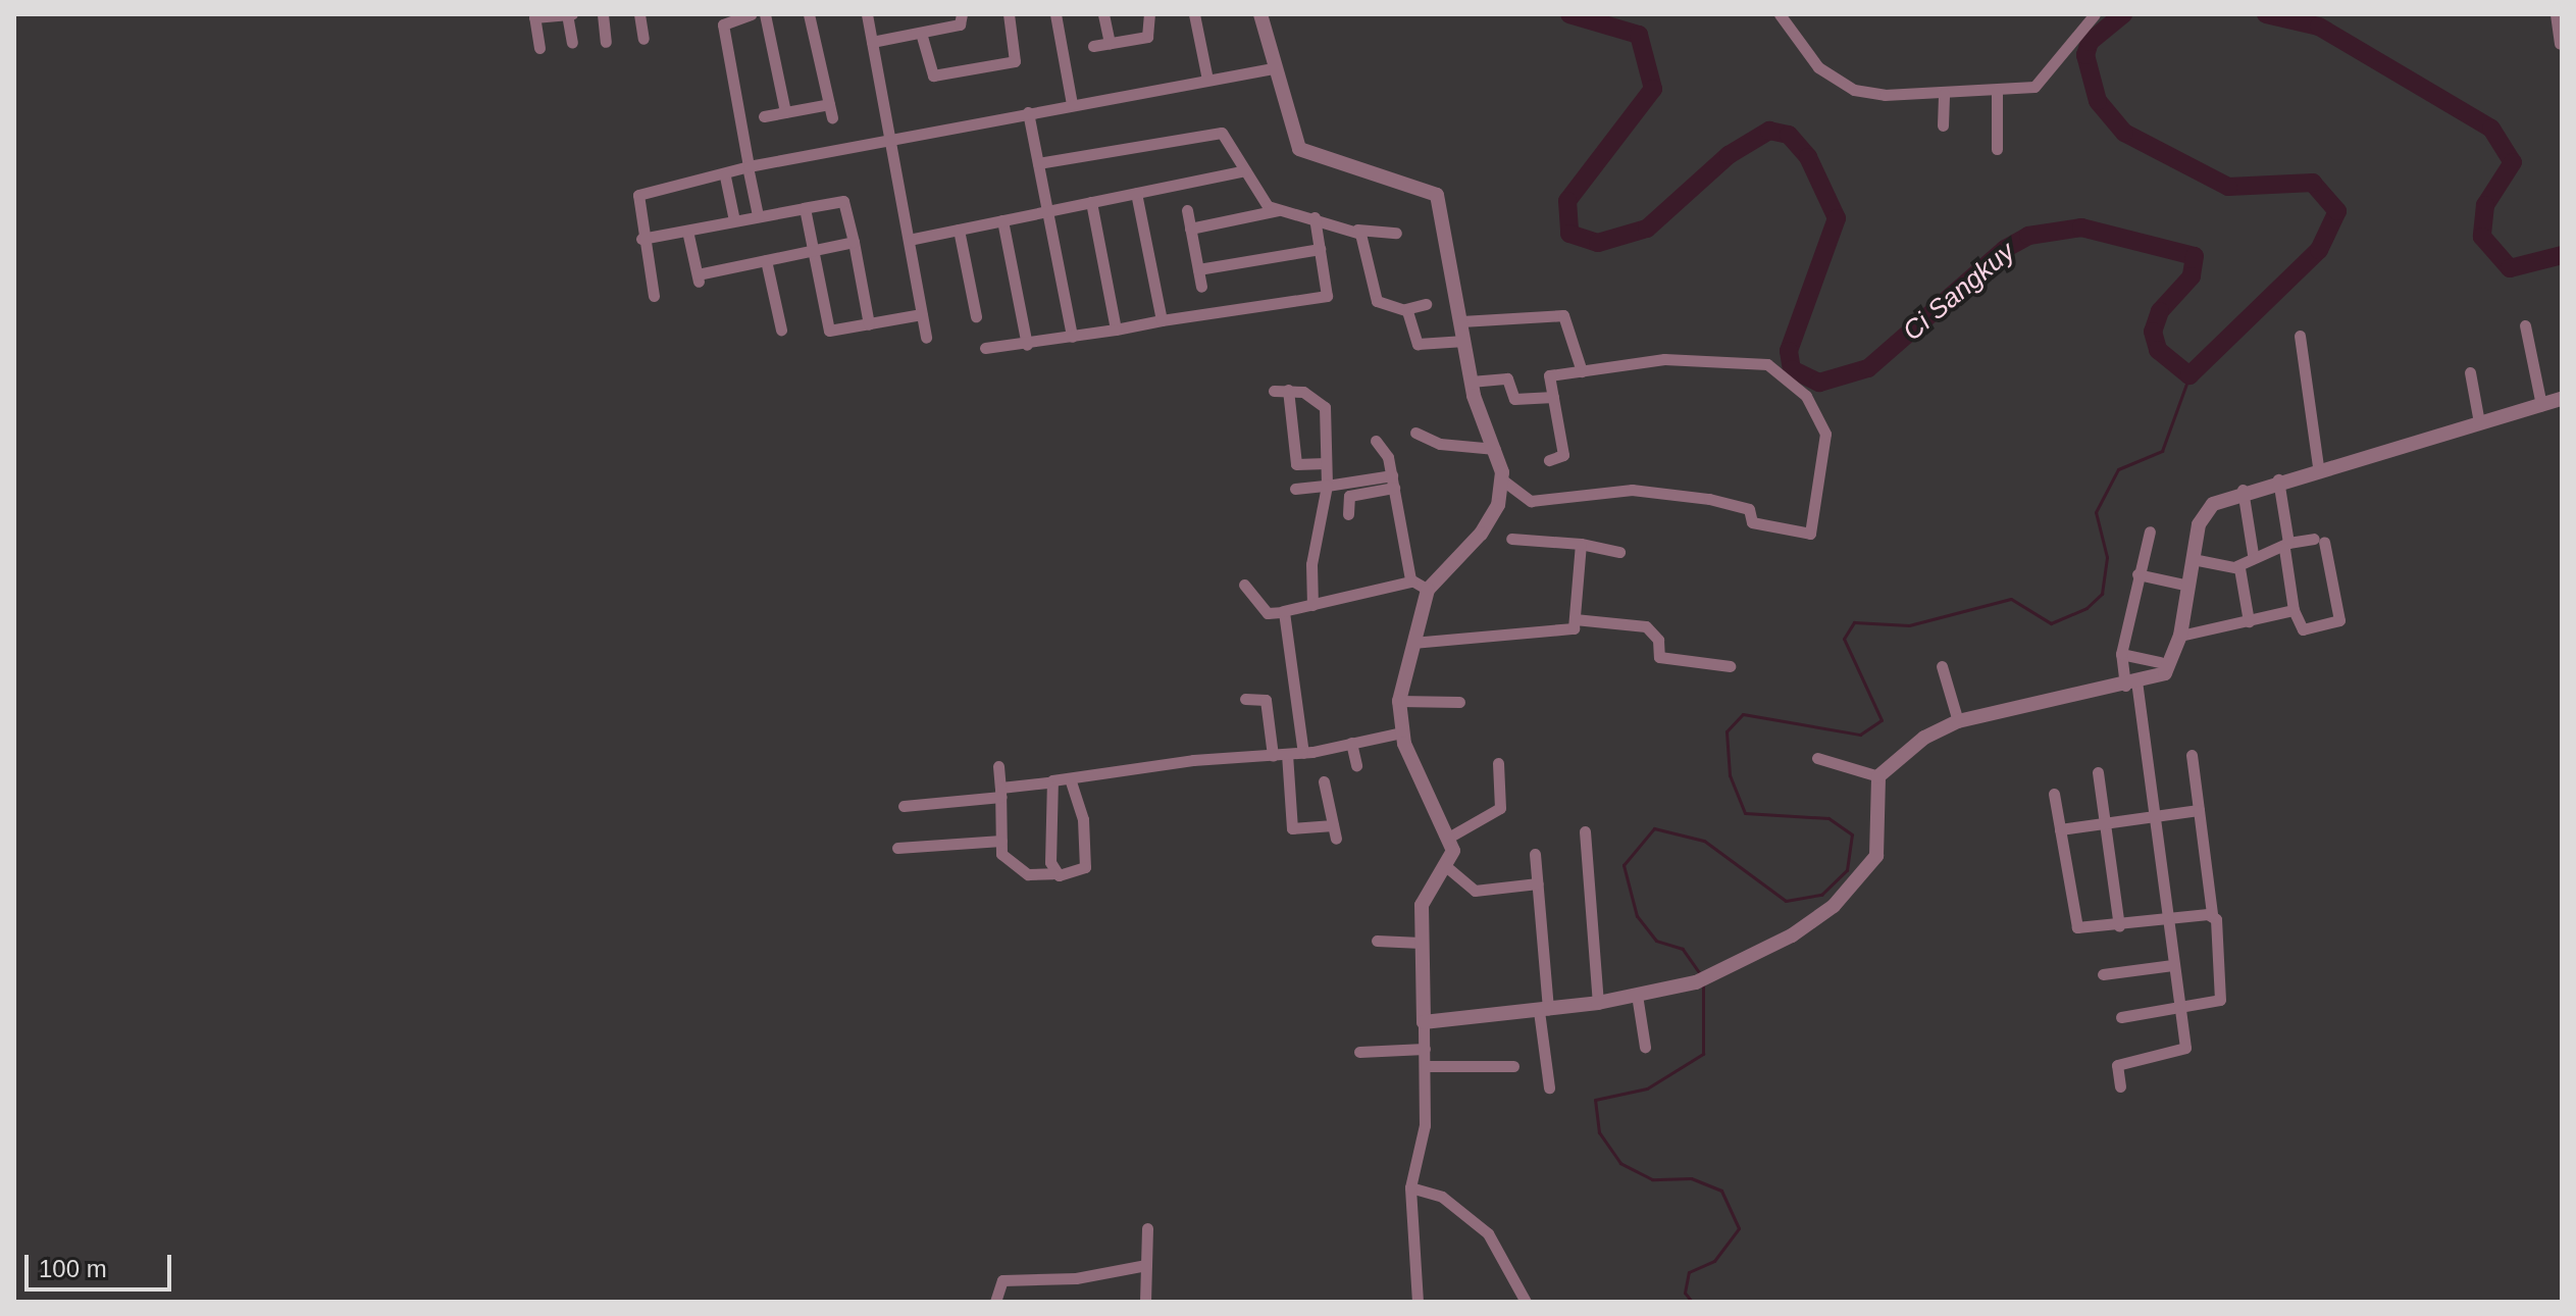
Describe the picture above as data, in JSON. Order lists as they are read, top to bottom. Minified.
{"water":["Ci Sangkuy"],"scale_bar":"100 m"}
